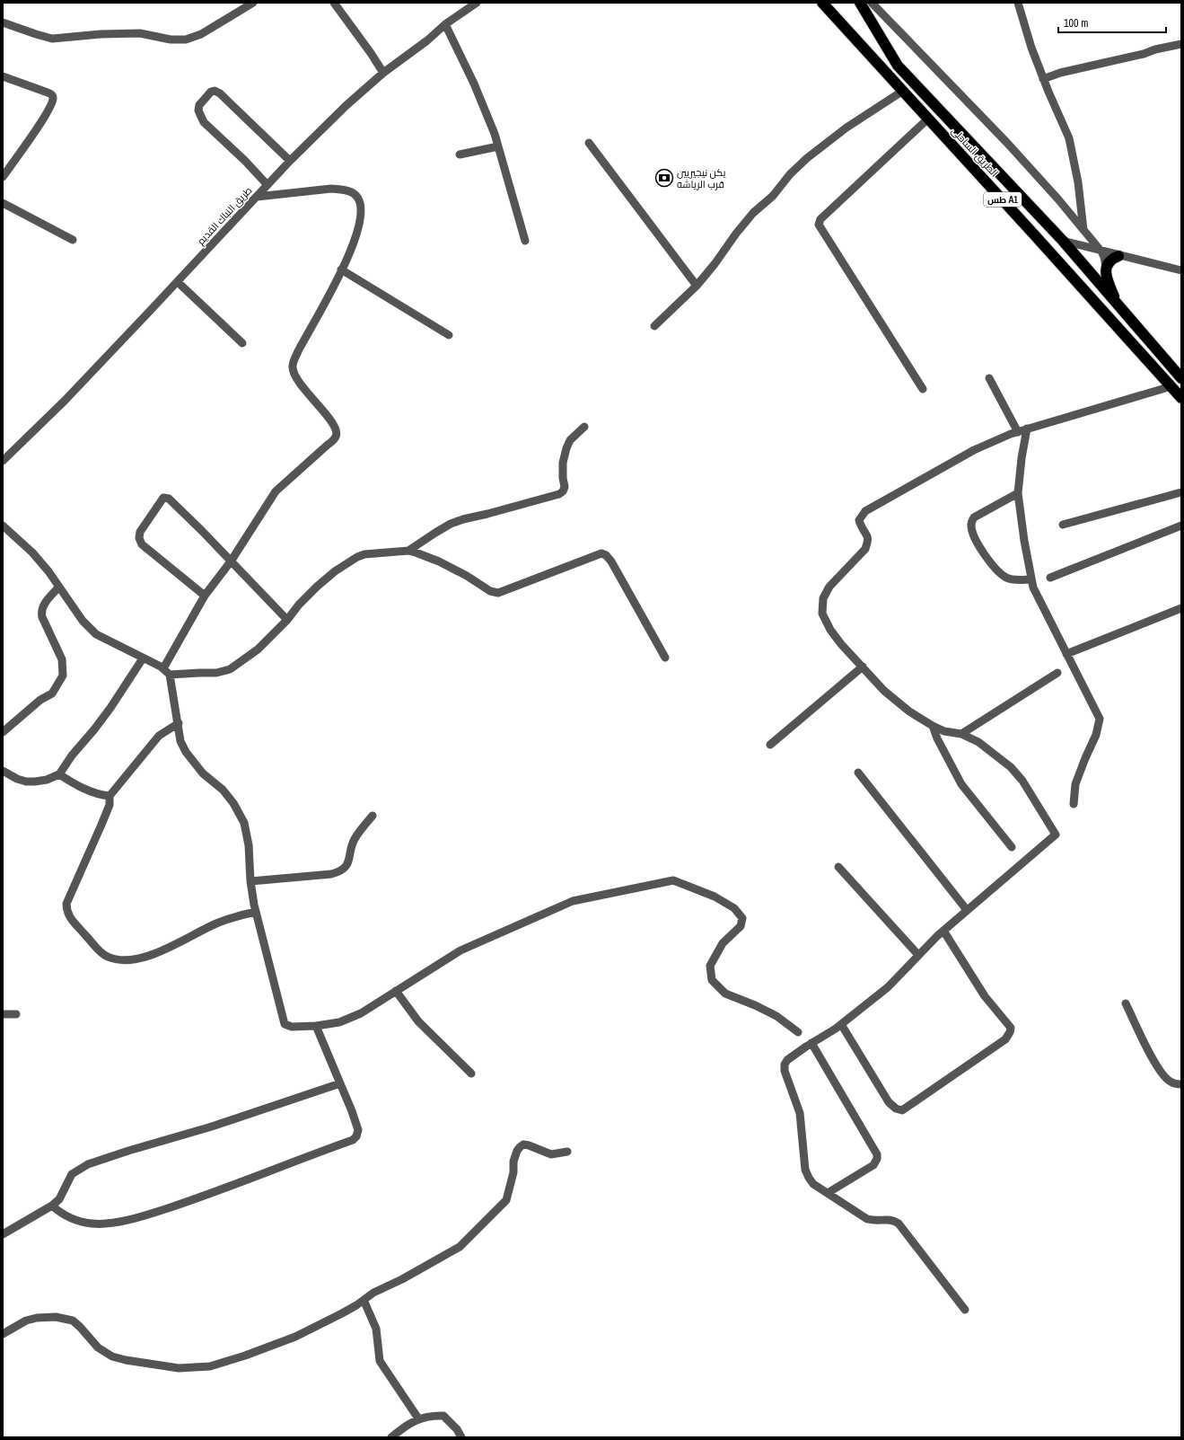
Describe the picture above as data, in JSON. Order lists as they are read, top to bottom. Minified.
{"streets":{"highway":["الطريق الساحلى","طس A1"],"street":["طريق النباك القديم"]},"places":{"bank":["يكن نيجيريين قرب الرياشه"]},"scale_bar":"100 m"}
